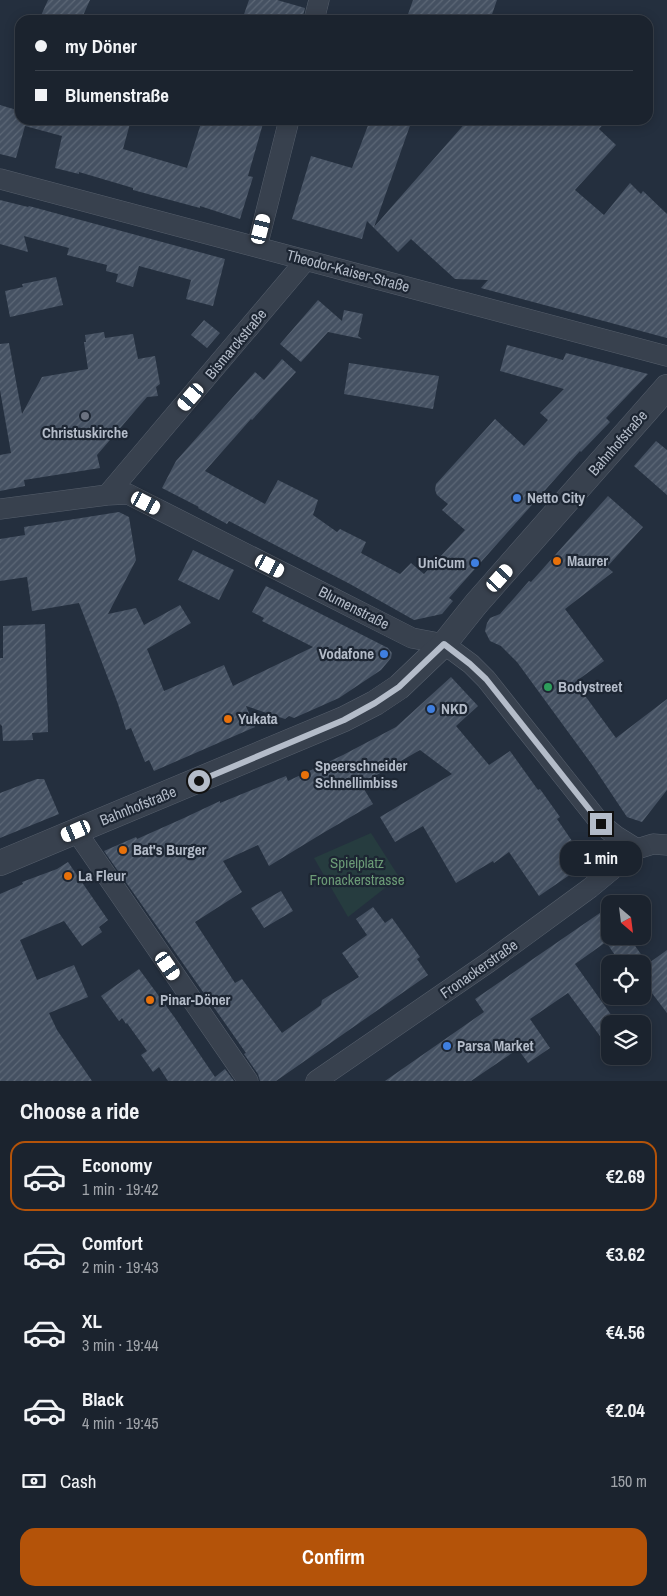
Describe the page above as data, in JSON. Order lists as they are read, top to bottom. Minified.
{"streets":{"street":["Theodor-Kaiser-Straße","Bismarckstraße","Bahnhofstraße","Blumenstraße","Fronackerstraße"]},"crossings":[["Theodor-Kaiser-Straße","Bismarckstraße"],["Bismarckstraße","Blumenstraße"],["Bahnhofstraße","Blumenstraße"],["Blumenstraße","Fronackerstraße"]],"parks":["Spielplatz Fronackerstrasse"],"places":["Christuskirche","Netto City","Maurer","UniCum","Vodafone","Bodystreet","NKD","Yukata","Speerschneider Schnellimbiss","Bat's Burger","La Fleur","Pinar-Döner","Parsa Market"],"north":"bottom right","page":{"banner":["my Döner","Blumenstraße"],"bubble":"1 min","heading":"Choose a ride","list":[{"name":"Economy","note":"1 min · 19:42","value":"€2.69"},{"name":"Comfort","note":"2 min · 19:43","value":"€3.62"},{"name":"XL","note":"3 min · 19:44","value":"€4.56"},{"name":"Black","note":"4 min · 19:45","value":"€2.04"}],"pay":["Cash","150 m"],"buttons":"Confirm"}}
